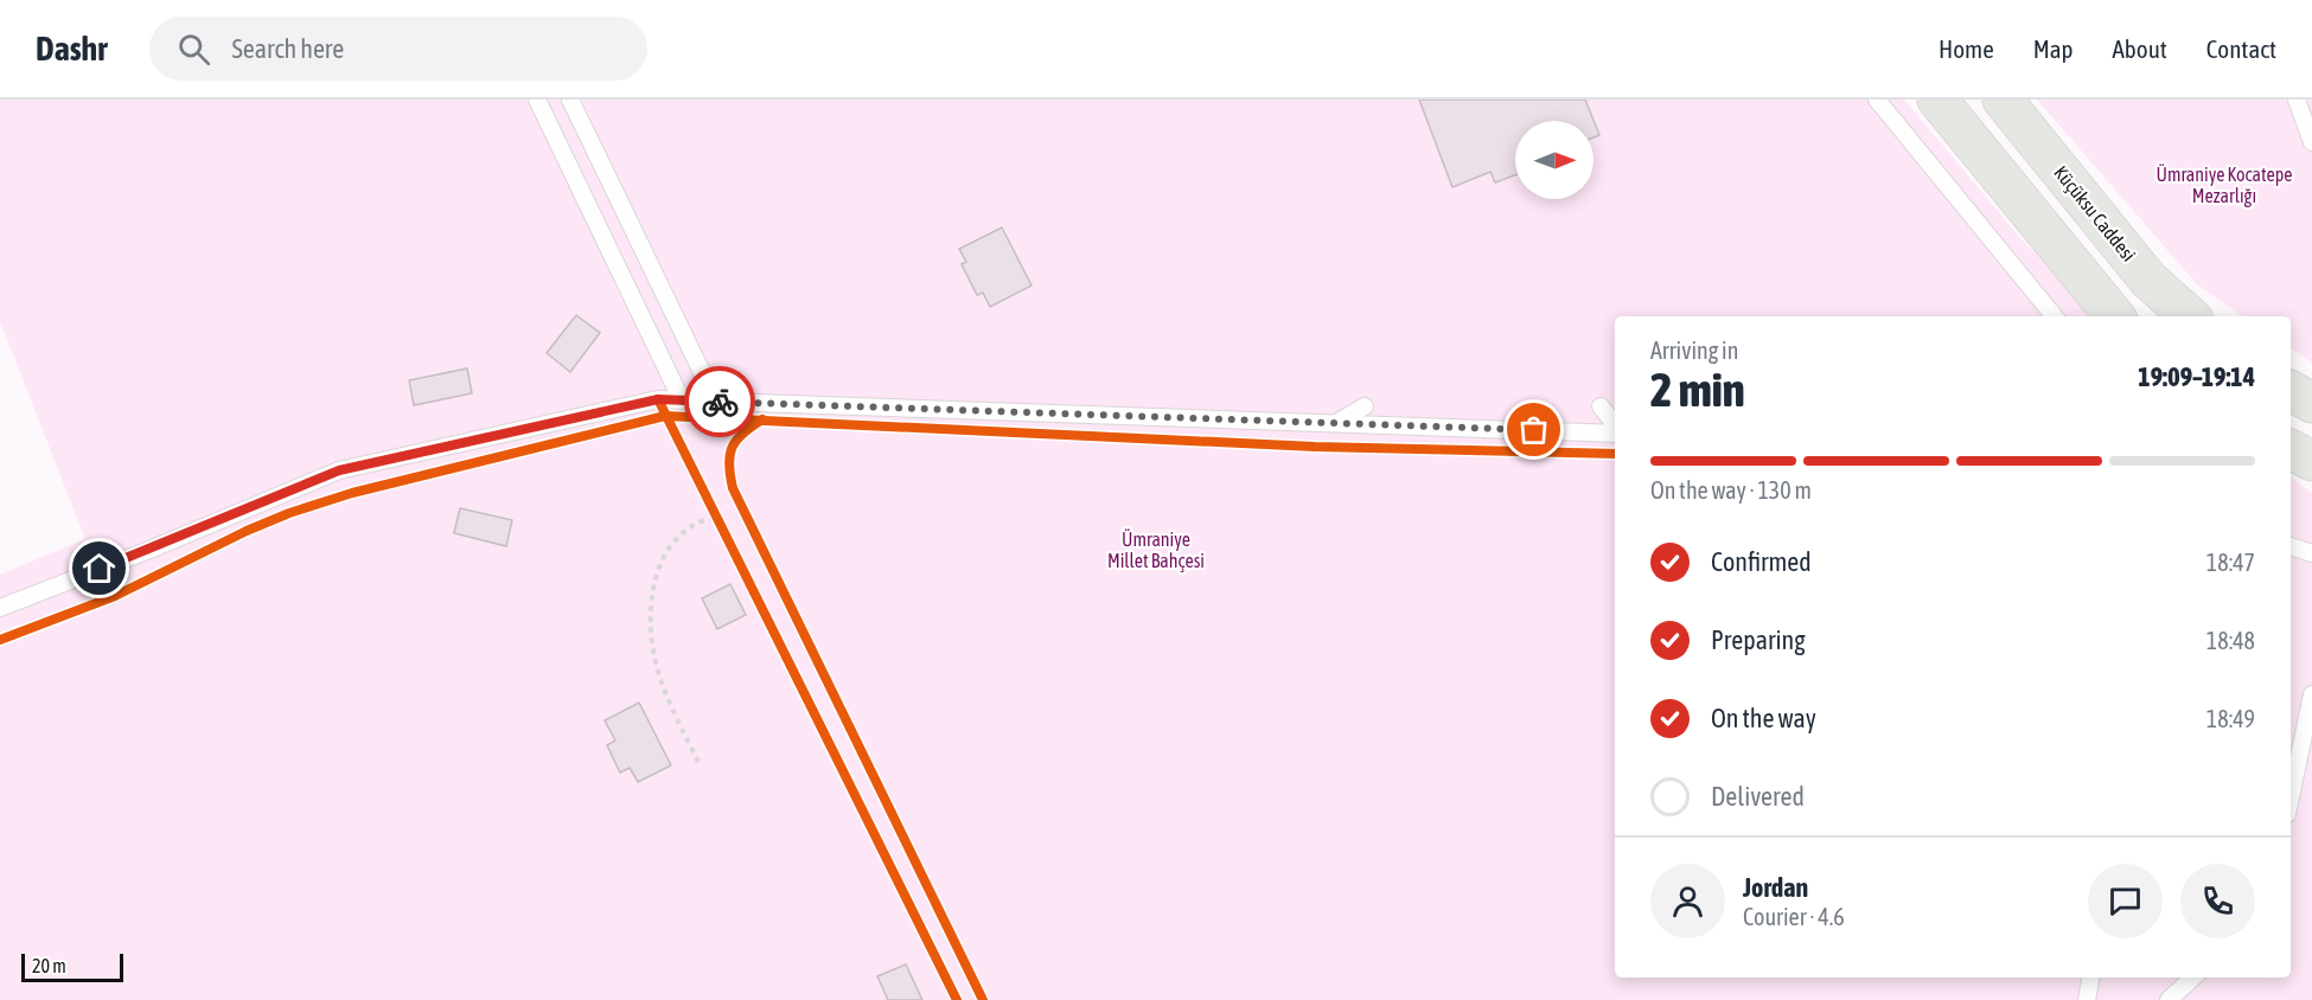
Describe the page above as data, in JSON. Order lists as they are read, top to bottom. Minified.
{"streets":{"main road":["Küçüksu Caddesi"]},"parks":["Ümraniye Kocatepe Mezarlığı","Ümraniye Millet Bahçesi"],"scale_bar":"20 m","north":"right","page":{"header":"Dashr","search":"Search here","nav":["Home","Map","About","Contact"],"heading":["2 min","Arriving in","19:09–19:14"],"panel":["Jordan","Courier · 4.6"],"bar":"On the way · 130 m","list":[["Confirmed","18:47"],["Preparing","18:48"],["On the way","18:49"],"Delivered"],"scale":"20 m"}}
